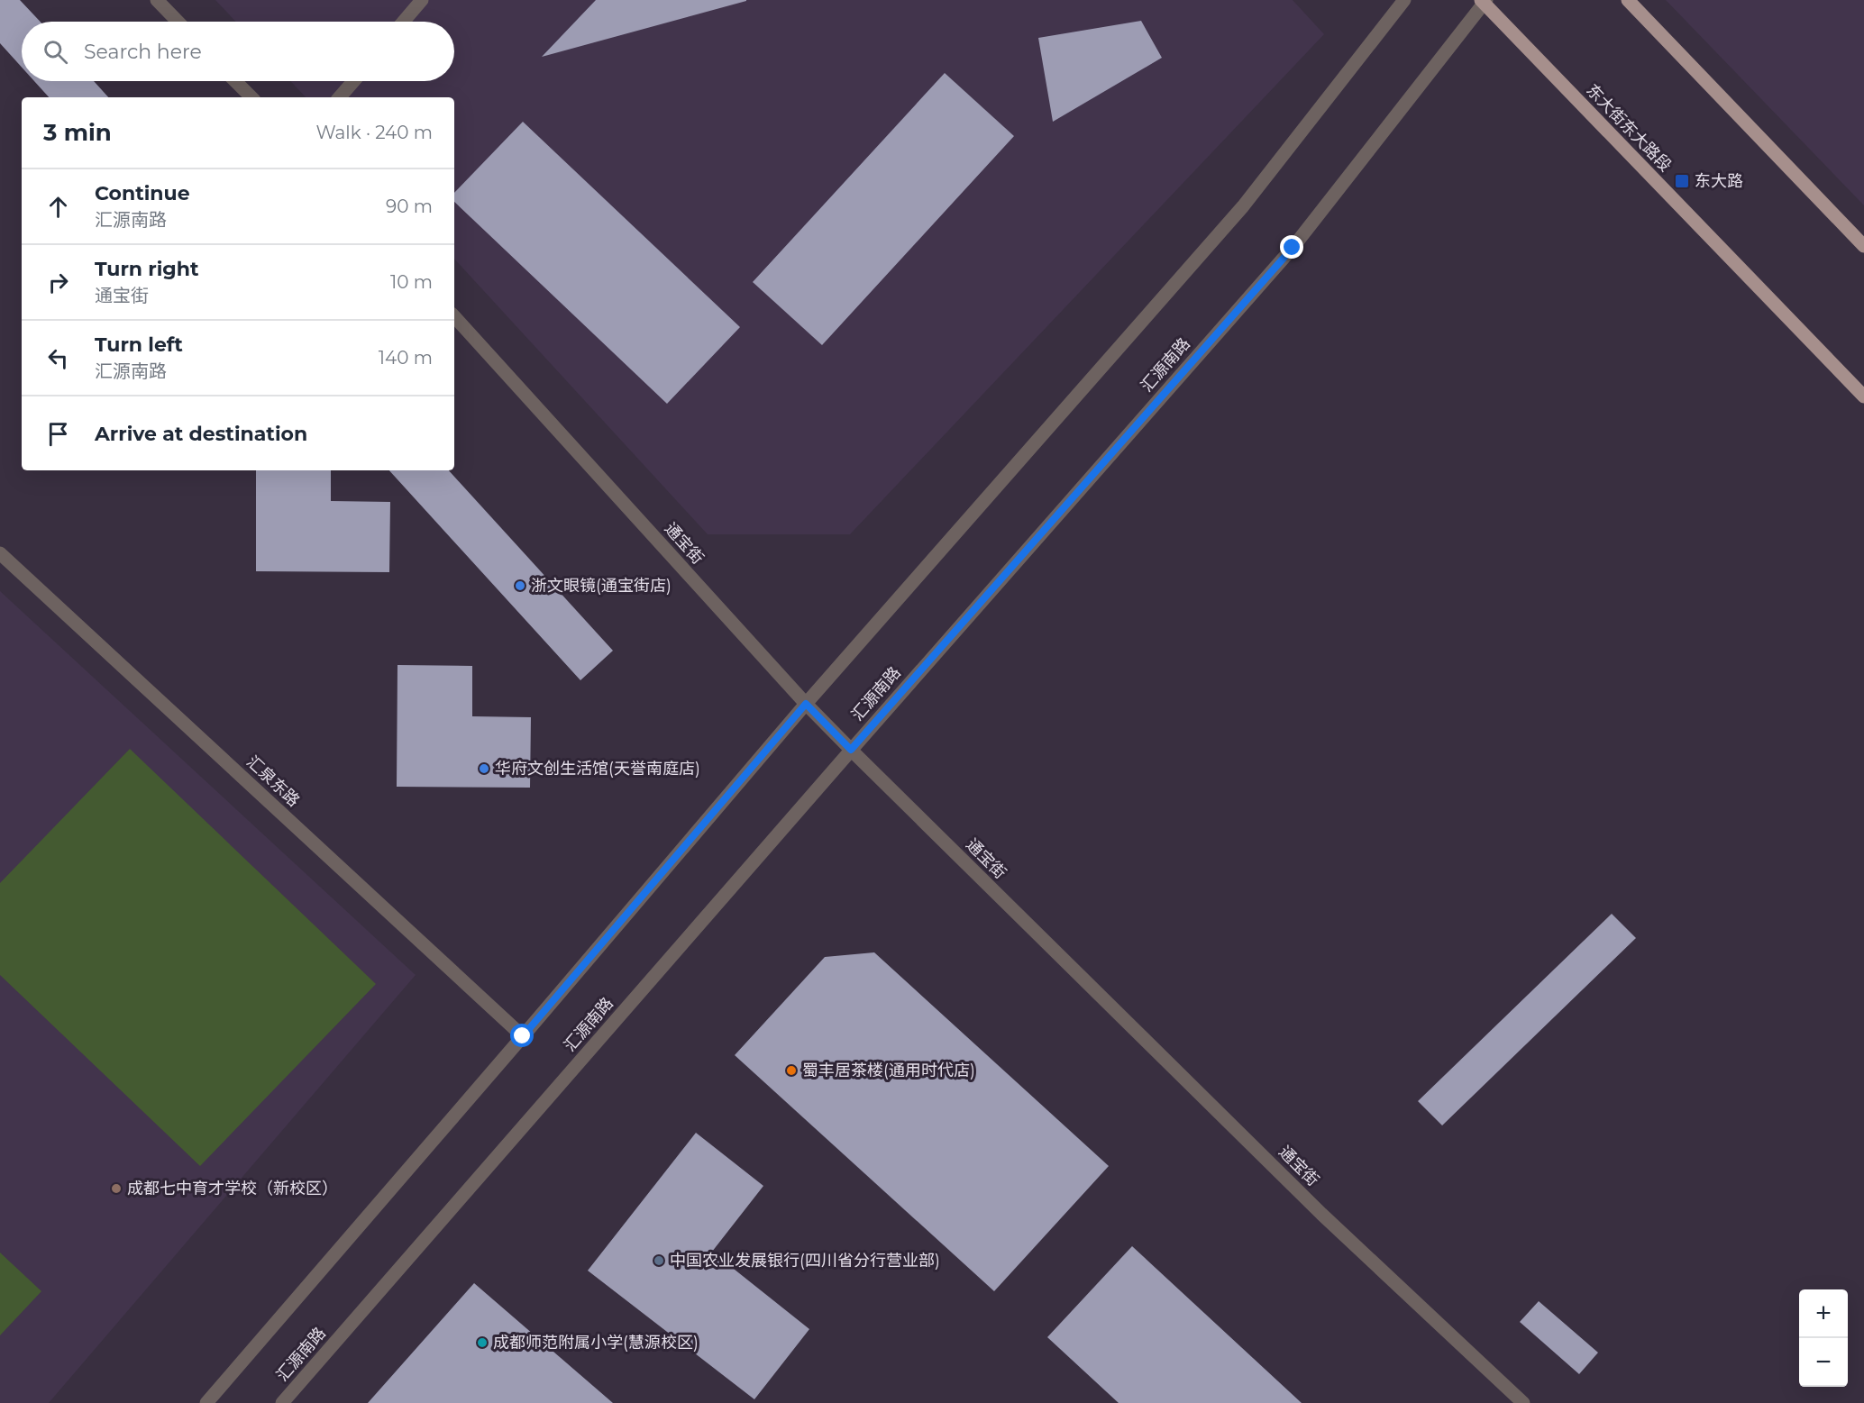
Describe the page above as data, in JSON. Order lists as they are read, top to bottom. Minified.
{"streets":{"main road":["东大街东大路段"],"street":["汇源南路","通宝街","汇泉东路"]},"crossings":[["东大街东大路段","汇源南路"],["汇源南路","通宝街"]],"places":{"transit":["东大路"],"other":["浙文眼镜(通宝街店)","华府文创生活馆(天誉南庭店)","蜀丰居茶楼(通用时代店)","成都七中育才学校（新校区）","中国农业发展银行(四川省分行营业部)","成都师范附属小学(慧源校区)"]},"page":{"search":"Search here","heading":["3 min","Walk · 240 m"],"list":[["Continue","汇源南路","90 m"],["Turn right","通宝街","10 m"],["Turn left","汇源南路","140 m"],"Arrive at destination"],"map_buttons":["+","−"]}}
